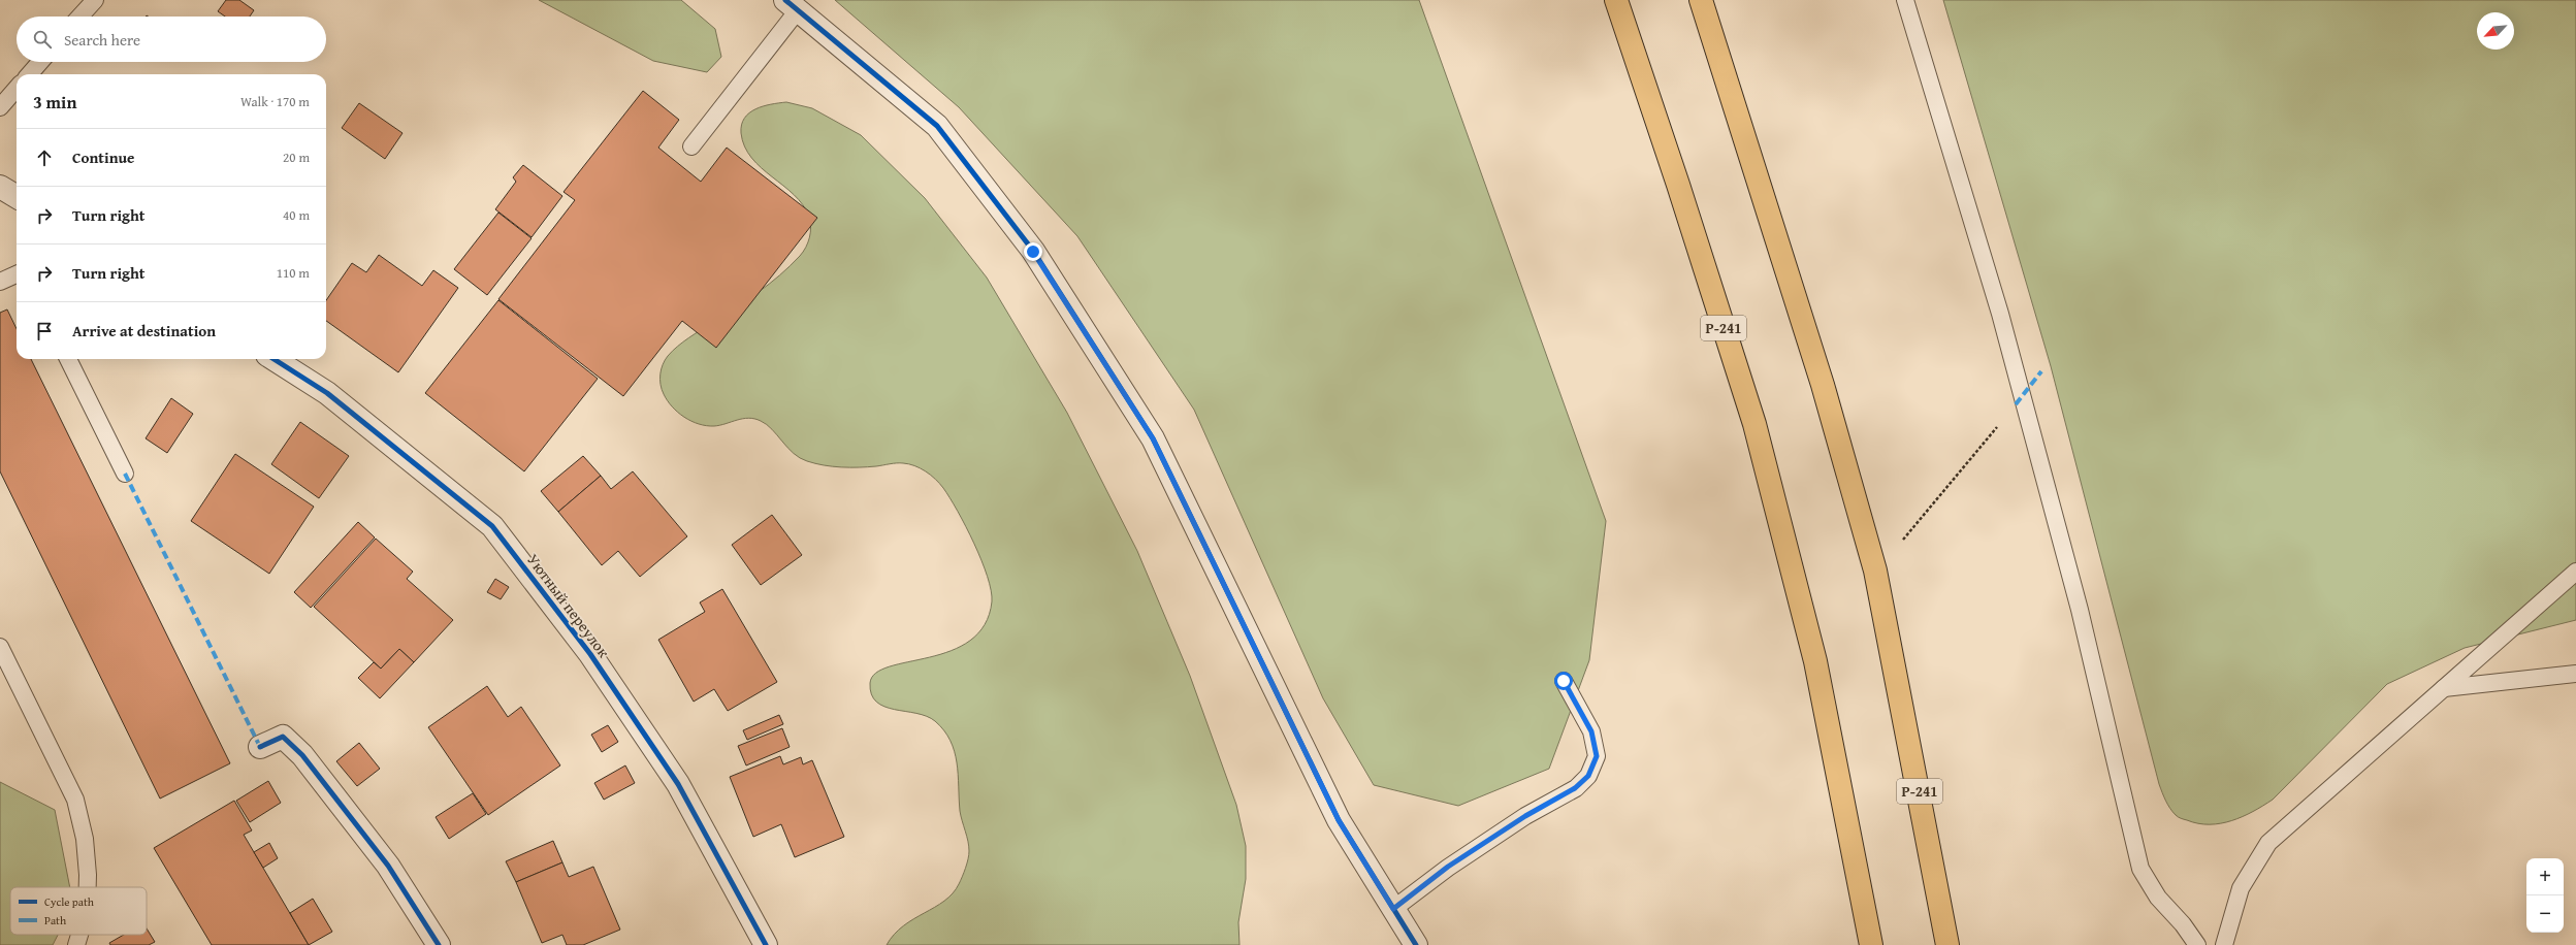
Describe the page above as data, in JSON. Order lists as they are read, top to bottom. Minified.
{"streets":{"highway":["Р-241"],"street":["Уютный переулок"]},"legend":["Cycle path","Path"],"north":"bottom left","page":{"search":"Search here","heading":["3 min","Walk · 170 m"],"list":[["Continue","20 m"],["Turn right","40 m"],["Turn right","110 m"],"Arrive at destination"],"map_buttons":["+","−"]}}
